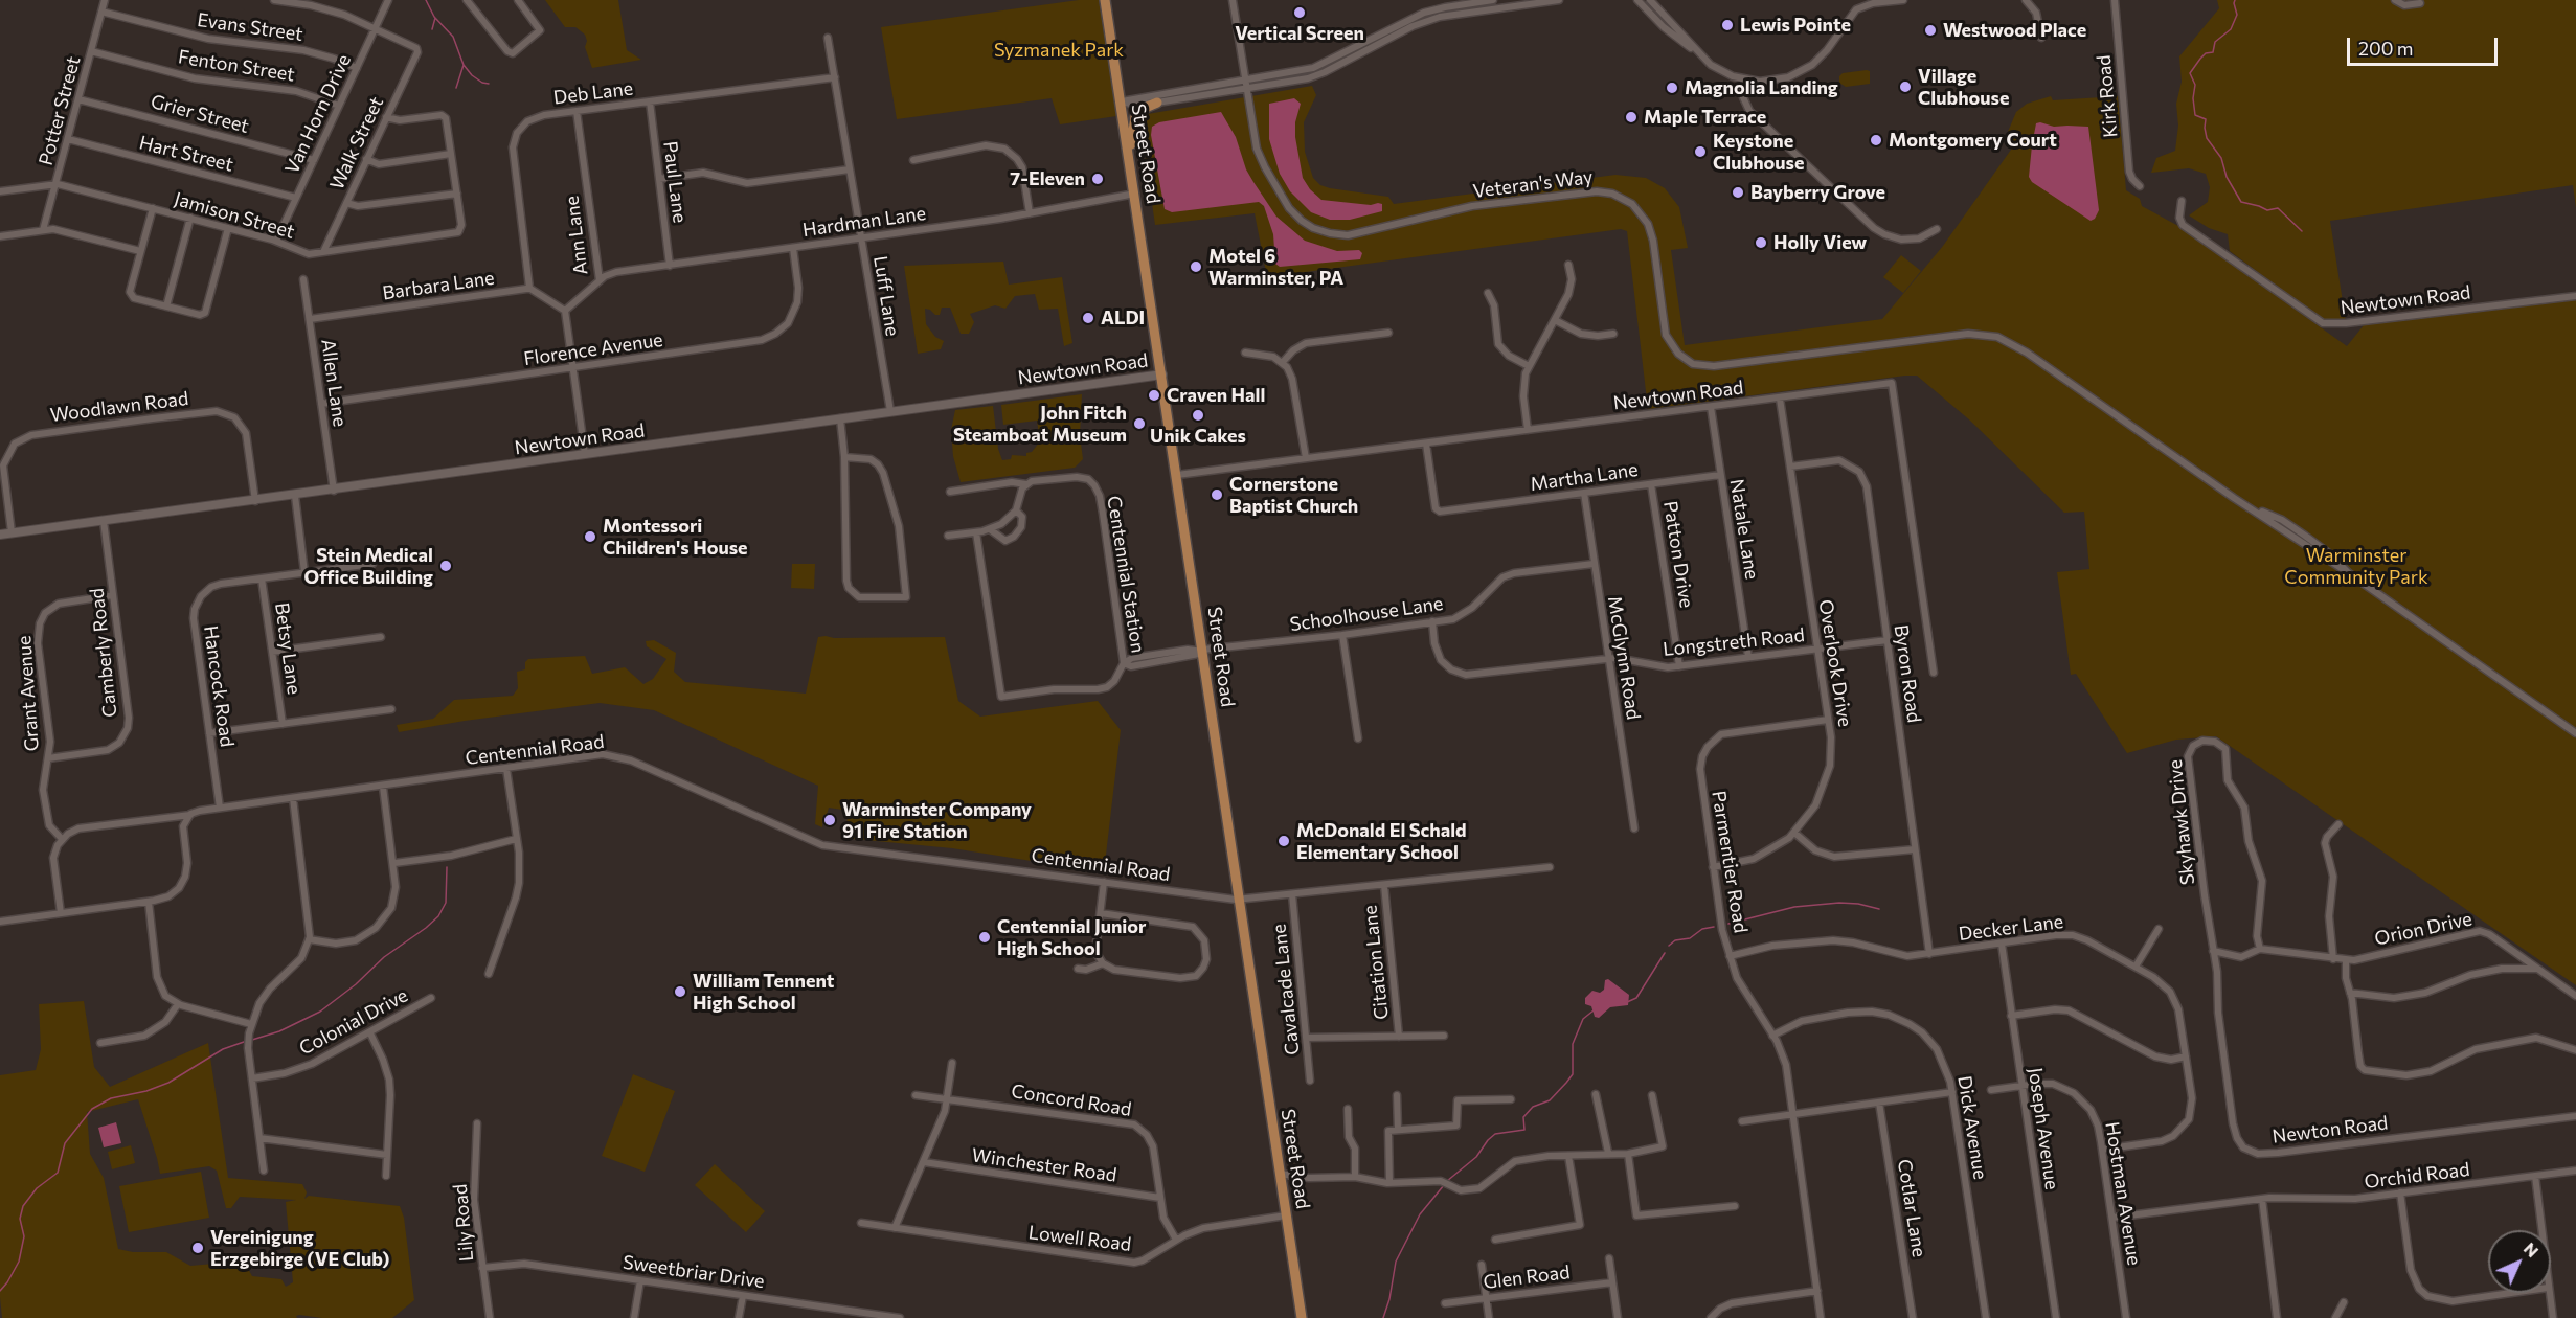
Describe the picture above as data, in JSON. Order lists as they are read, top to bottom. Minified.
{"streets":{"main road":["Street Road"],"street":["Evans Street","Fenton Street","Deb Lane","Kirk Road","Potter Street","Grier Street","Van Horn Drive","Walk Street","Hart Street","Paul Lane","Veteran's Way","Jamison Street","Hardman Lane","Ann Lane","Barbara Lane","Luff Lane","Newtown Road","Florence Avenue","Allen Lane","Woodlawn Road","Martha Lane","Natale Lane","Patton Drive","Centennial Station","Schoolhouse Lane","Longstreth Road","Betsy Lane","Camberly Road","McGlynn Road","Overlook Drive","Byron Road","Hancock Road","Grant Avenue","Centennial Road","Skyhawk Drive","Parmentier Road","Decker Lane","Orion Drive","Citation Lane","Cavalcade Lane","Colonial Drive","Concord Road","Dick Avenue","Joseph Avenue","Newton Road","Winchester Road","Orchid Road","Hostman Avenue","Cotlar Lane","Lily Road","Lowell Road","Sweetbriar Drive","Glen Road"]},"crossings":[["Evans Street","Potter Street"],["Evans Street","Van Horn Drive"],["Fenton Street","Potter Street"],["Fenton Street","Van Horn Drive"],["Deb Lane","Paul Lane"],["Deb Lane","Ann Lane"],["Deb Lane","Barbara Lane"],["Deb Lane","Luff Lane"],["Potter Street","Grier Street"],["Potter Street","Hart Street"],["Potter Street","Jamison Street"],["Grier Street","Van Horn Drive"],["Van Horn Drive","Walk Street"],["Van Horn Drive","Hart Street"],["Van Horn Drive","Jamison Street"],["Walk Street","Jamison Street"],["Street Road","Hardman Lane"],["Street Road","Newtown Road"],["Street Road","Schoolhouse Lane"],["Street Road","Centennial Road"],["Street Road","Lowell Road"],["Paul Lane","Hardman Lane"],["Hardman Lane","Ann Lane"],["Hardman Lane","Luff Lane"],["Hardman Lane","Florence Avenue"],["Barbara Lane","Allen Lane"],["Luff Lane","Newtown Road"],["Newtown Road","Allen Lane"],["Newtown Road","Woodlawn Road"],["Newtown Road","Martha Lane"],["Newtown Road","Natale Lane"],["Newtown Road","Camberly Road"],["Newtown Road","Overlook Drive"],["Florence Avenue","Allen Lane"],["Martha Lane","Natale Lane"],["Martha Lane","Patton Drive"],["Martha Lane","McGlynn Road"],["Natale Lane","Longstreth Road"],["Patton Drive","Longstreth Road"],["Centennial Station","Schoolhouse Lane"],["Schoolhouse Lane","Longstreth Road"],["Schoolhouse Lane","McGlynn Road"],["Longstreth Road","McGlynn Road"],["Longstreth Road","Overlook Drive"],["Longstreth Road","Byron Road"],["Betsy Lane","Hancock Road"],["Camberly Road","Grant Avenue"],["Overlook Drive","Byron Road"],["Overlook Drive","Parmentier Road"],["Byron Road","Decker Lane"],["Hancock Road","Centennial Road"],["Grant Avenue","Centennial Road"],["Centennial Road","Citation Lane"],["Centennial Road","Cavalcade Lane"],["Skyhawk Drive","Newton Road"],["Parmentier Road","Decker Lane"],["Parmentier Road","Dick Avenue"],["Decker Lane","Joseph Avenue"],["Decker Lane","Hostman Avenue"],["Concord Road","Winchester Road"],["Concord Road","Lowell Road"],["Joseph Avenue","Hostman Avenue"],["Orchid Road","Hostman Avenue"],["Lily Road","Sweetbriar Drive"]],"parks":["Syzmanek Park","Warminster Community Park"],"places":["Vertical Screen","Lewis Pointe","Westwood Place","Village Clubhouse","Magnolia Landing","Maple Terrace","Montgomery Court","Keystone Clubhouse","7-Eleven","Bayberry Grove","Holly View","Motel 6 Warminster, PA","ALDI","Craven Hall","Unik Cakes","John Fitch Steamboat Museum","Cornerstone Baptist Church","Montessori Children's House","Stein Medical Office Building","Warminster Company 91 Fire Station","McDonald El Schald Elementary School","Centennial Junior High School","William Tennent High School","Vereinigung Erzgebirge (VE Club)"],"scale_bar":"200 m","north":"top right"}
